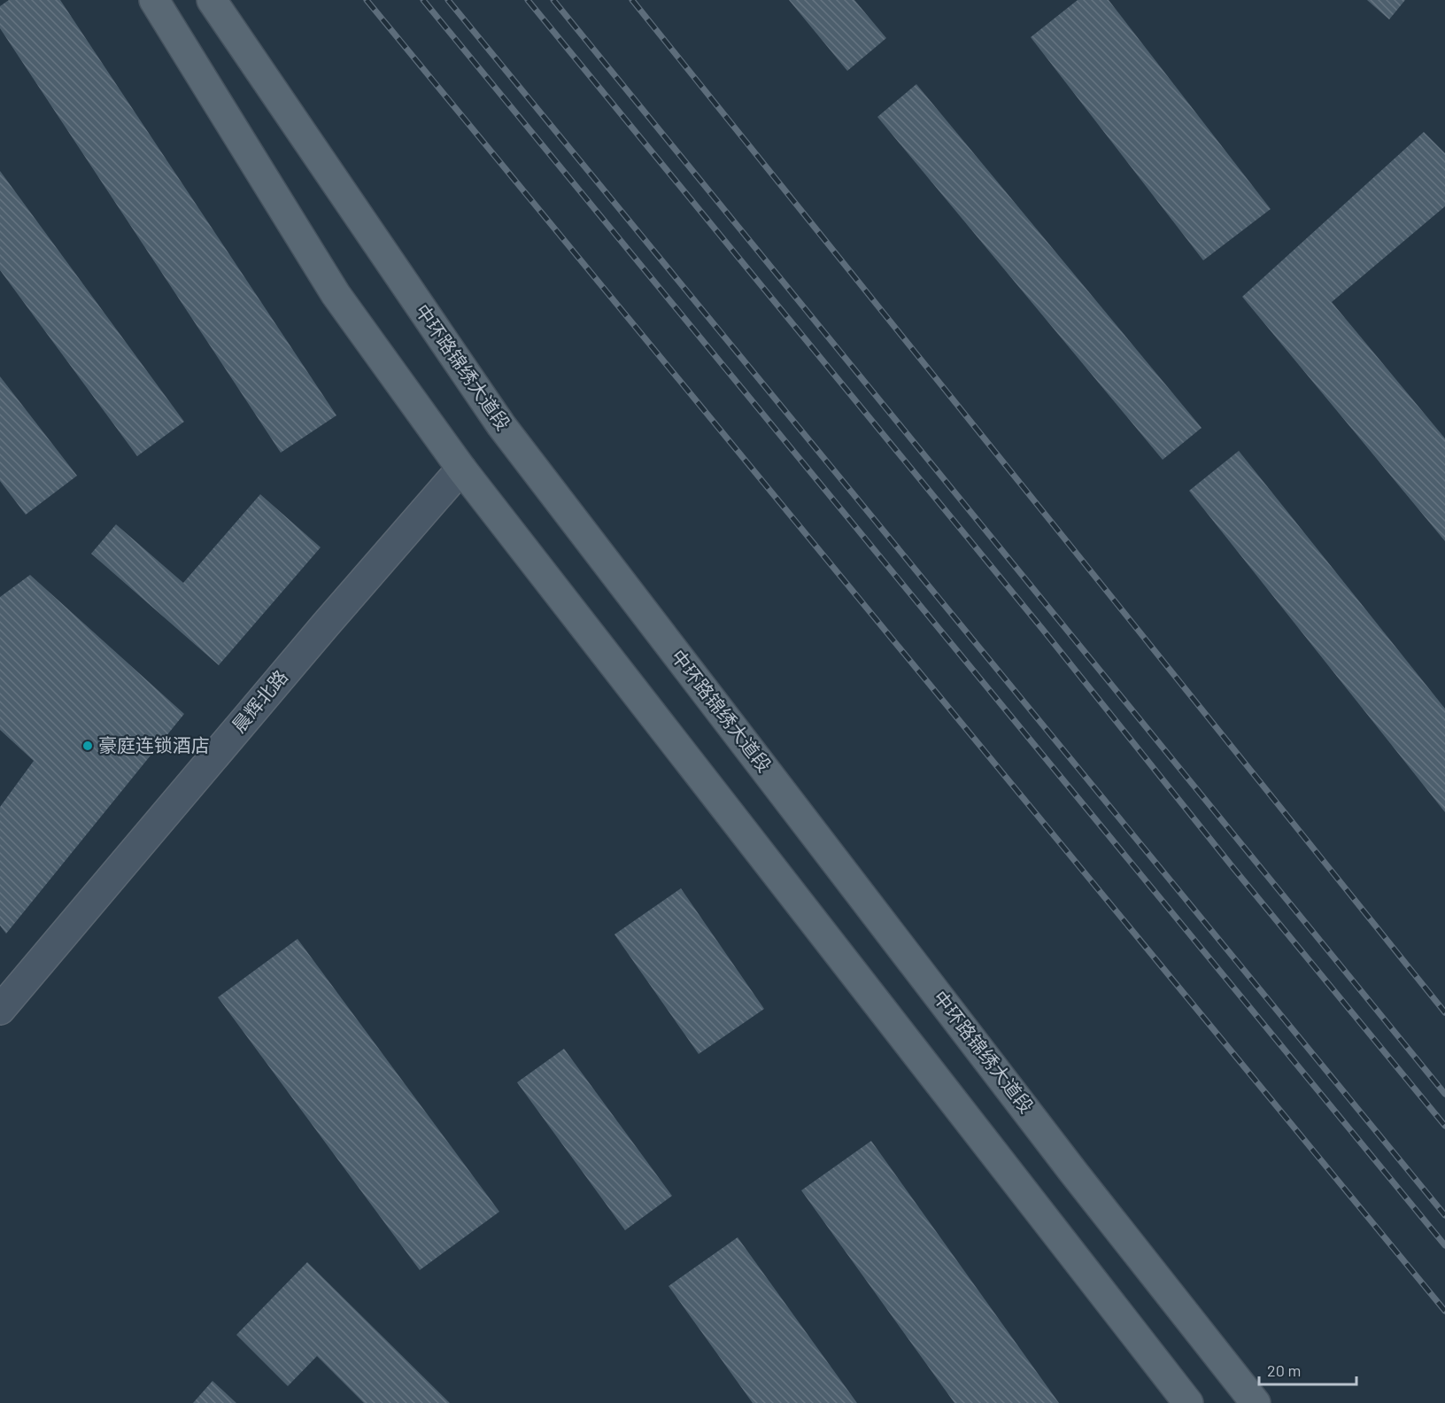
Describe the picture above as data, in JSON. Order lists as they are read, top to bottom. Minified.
{"streets":{"main road":["中环路锦绣大道段"],"street":["晨辉北路"]},"places":["豪庭连锁酒店"],"scale_bar":"20 m"}
